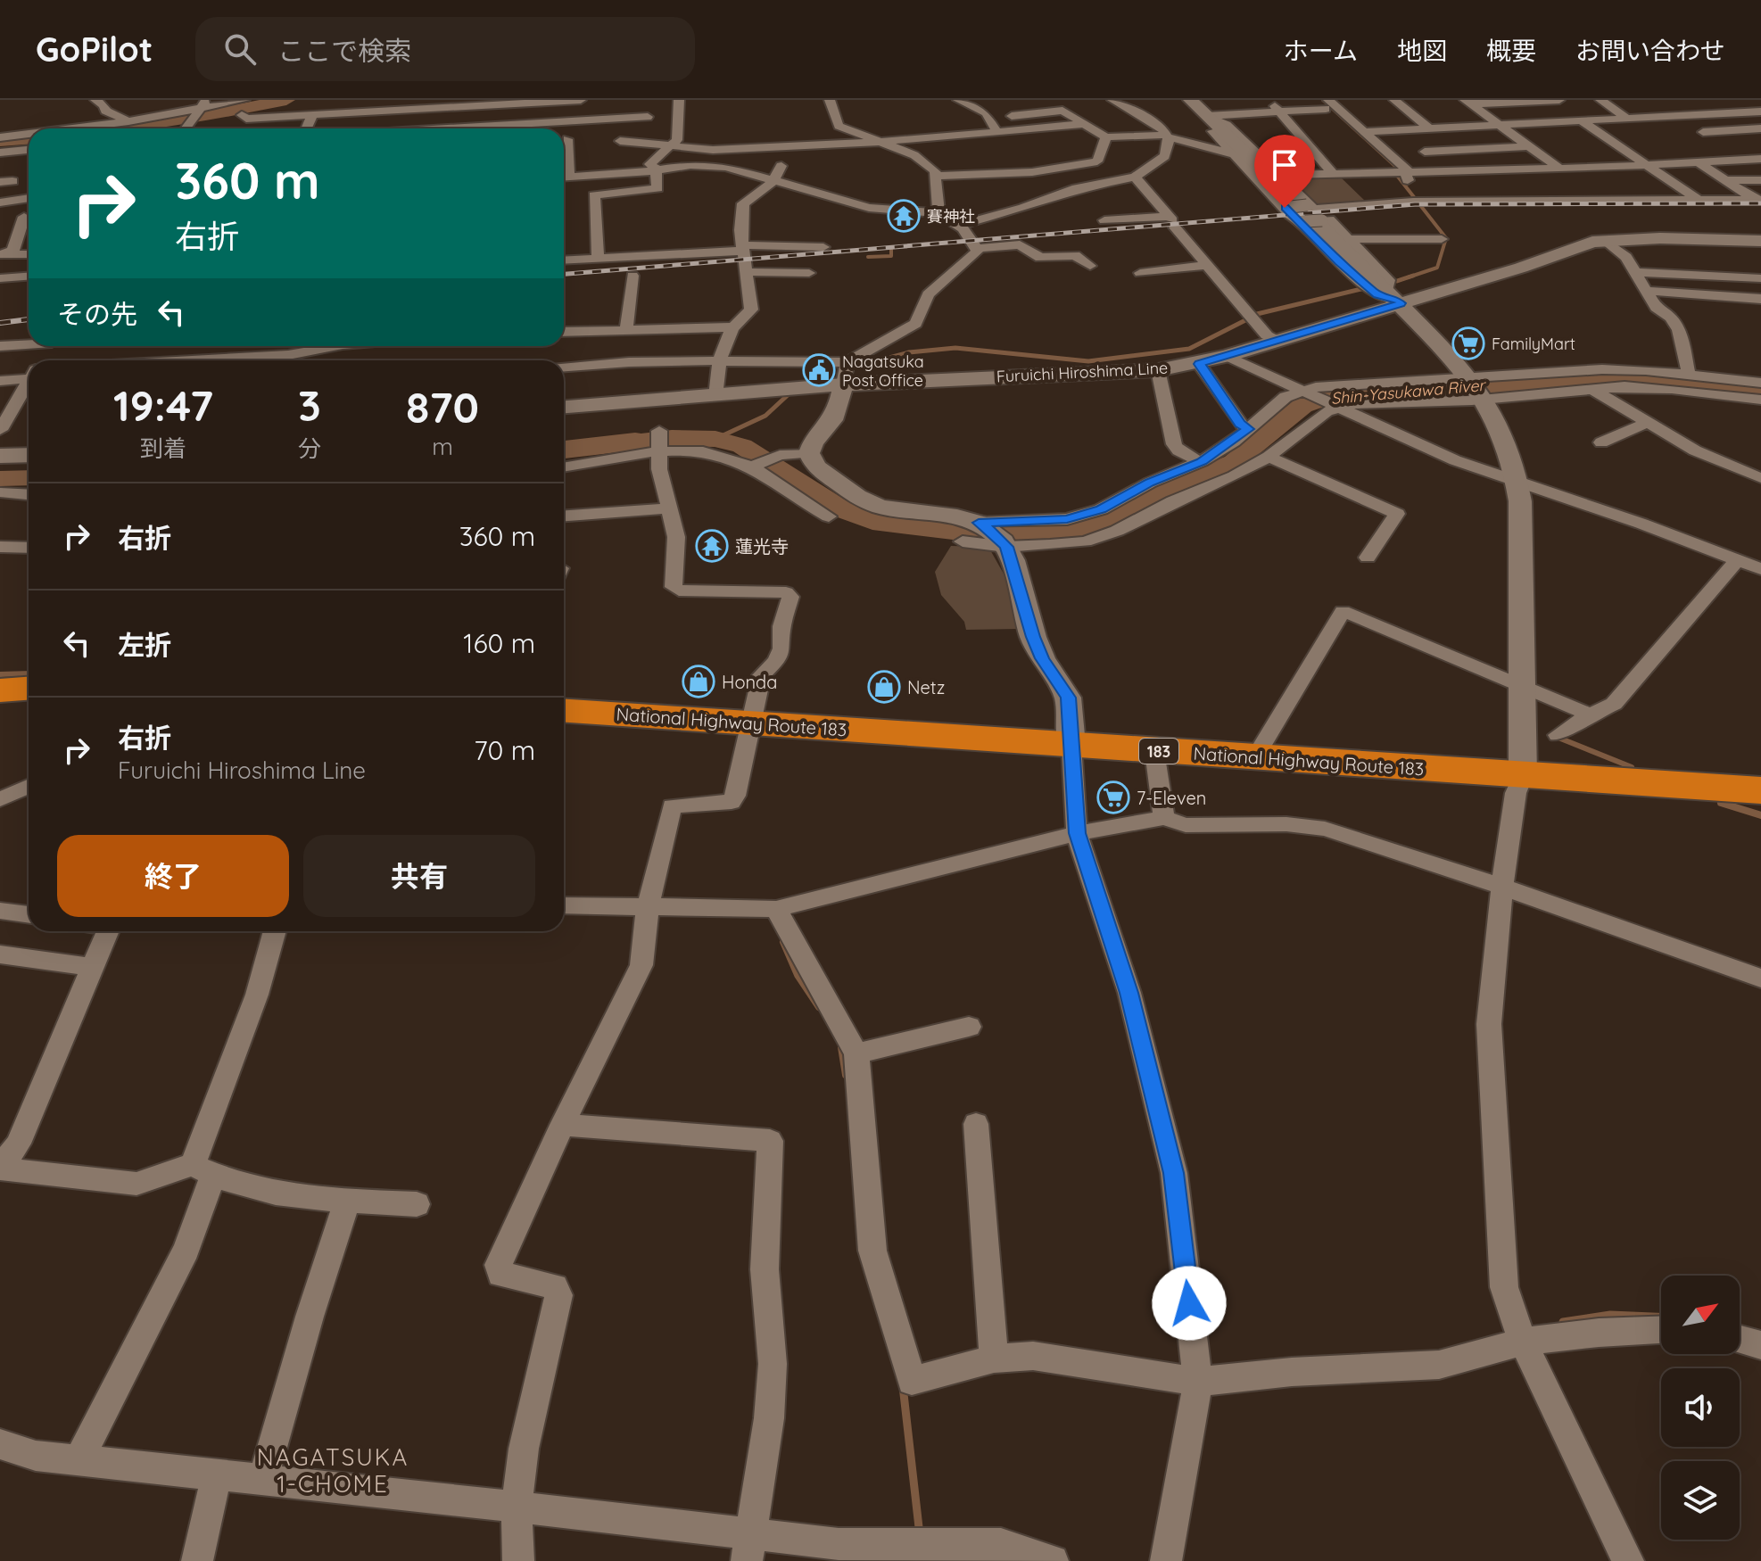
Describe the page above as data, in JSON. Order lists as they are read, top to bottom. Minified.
{"streets":{"highway":["National Highway Route 183","183"],"street":["Furuichi Hiroshima Line"]},"districts":["NAGATSUKA 1-CHOME"],"water":["Shin-Yasukawa River"],"places":{"temple":["賽神社","蓮光寺"],"supermarket":["FamilyMart","7-Eleven"],"public building":["Nagatsuka Post Office"],"shop":["Honda","Netz"]},"north":"top right","page":{"header":"GoPilot","search":"ここで検索","nav":["ホーム","地図","概要","お問い合わせ"],"turn":["360 m","右折"],"then":"その先","eta":["19:47","到着","3","分","870","m"],"list":[{"name":"右折","value":"360 m"},{"name":"左折","value":"160 m"},{"name":"右折","note":"Furuichi Hiroshima Line","value":"70 m"}],"buttons":["終了","共有"]}}
